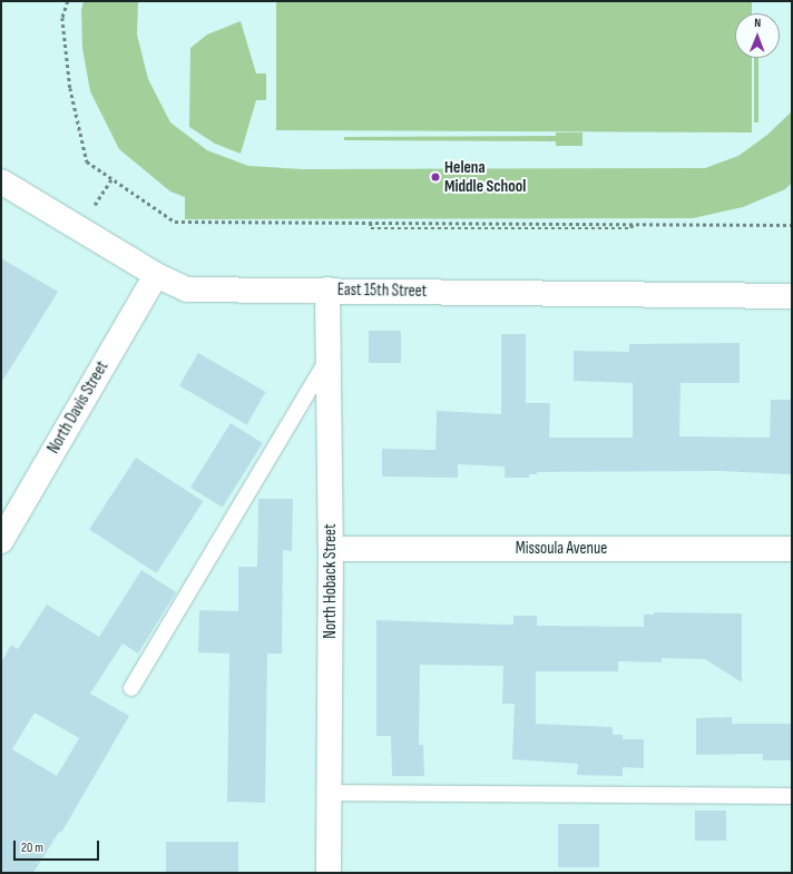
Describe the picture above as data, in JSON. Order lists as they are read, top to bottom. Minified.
{"streets":{"street":["East 15th Street","North Davis Street","Missoula Avenue","North Hoback Street"]},"crossings":[["East 15th Street","North Davis Street"],["East 15th Street","North Hoback Street"],["Missoula Avenue","North Hoback Street"]],"places":["Helena Middle School"],"scale_bar":"20 m","north":"top"}
